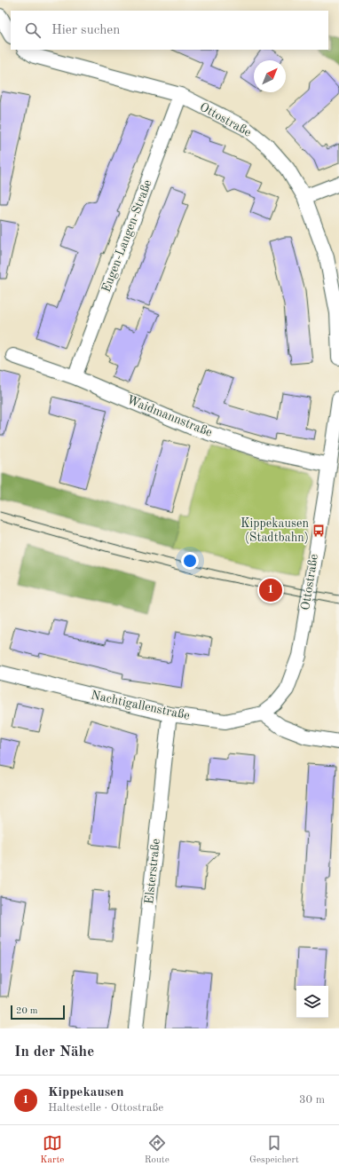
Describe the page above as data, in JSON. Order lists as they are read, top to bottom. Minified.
{"streets":{"street":["Ottostraße","Eugen-Langen-Straße","Waidmannstraße","Nachtigallenstraße","Elsterstraße"]},"crossings":[["Ottostraße","Eugen-Langen-Straße"],["Ottostraße","Waidmannstraße"],["Ottostraße","Nachtigallenstraße"],["Eugen-Langen-Straße","Waidmannstraße"],["Nachtigallenstraße","Elsterstraße"]],"places":{"bus stop":["Kippekausen (Stadtbahn)"]},"scale_bar":"20 m","north":"top right","page":{"search":"Hier suchen","pins":"1","scale":"20 m","heading":"In der Nähe","list":[{"mark":"1","name":"Kippekausen","note":"Haltestelle · Ottostraße","value":"30 m"}],"nav":["Karte","Route","Gespeichert"]}}
